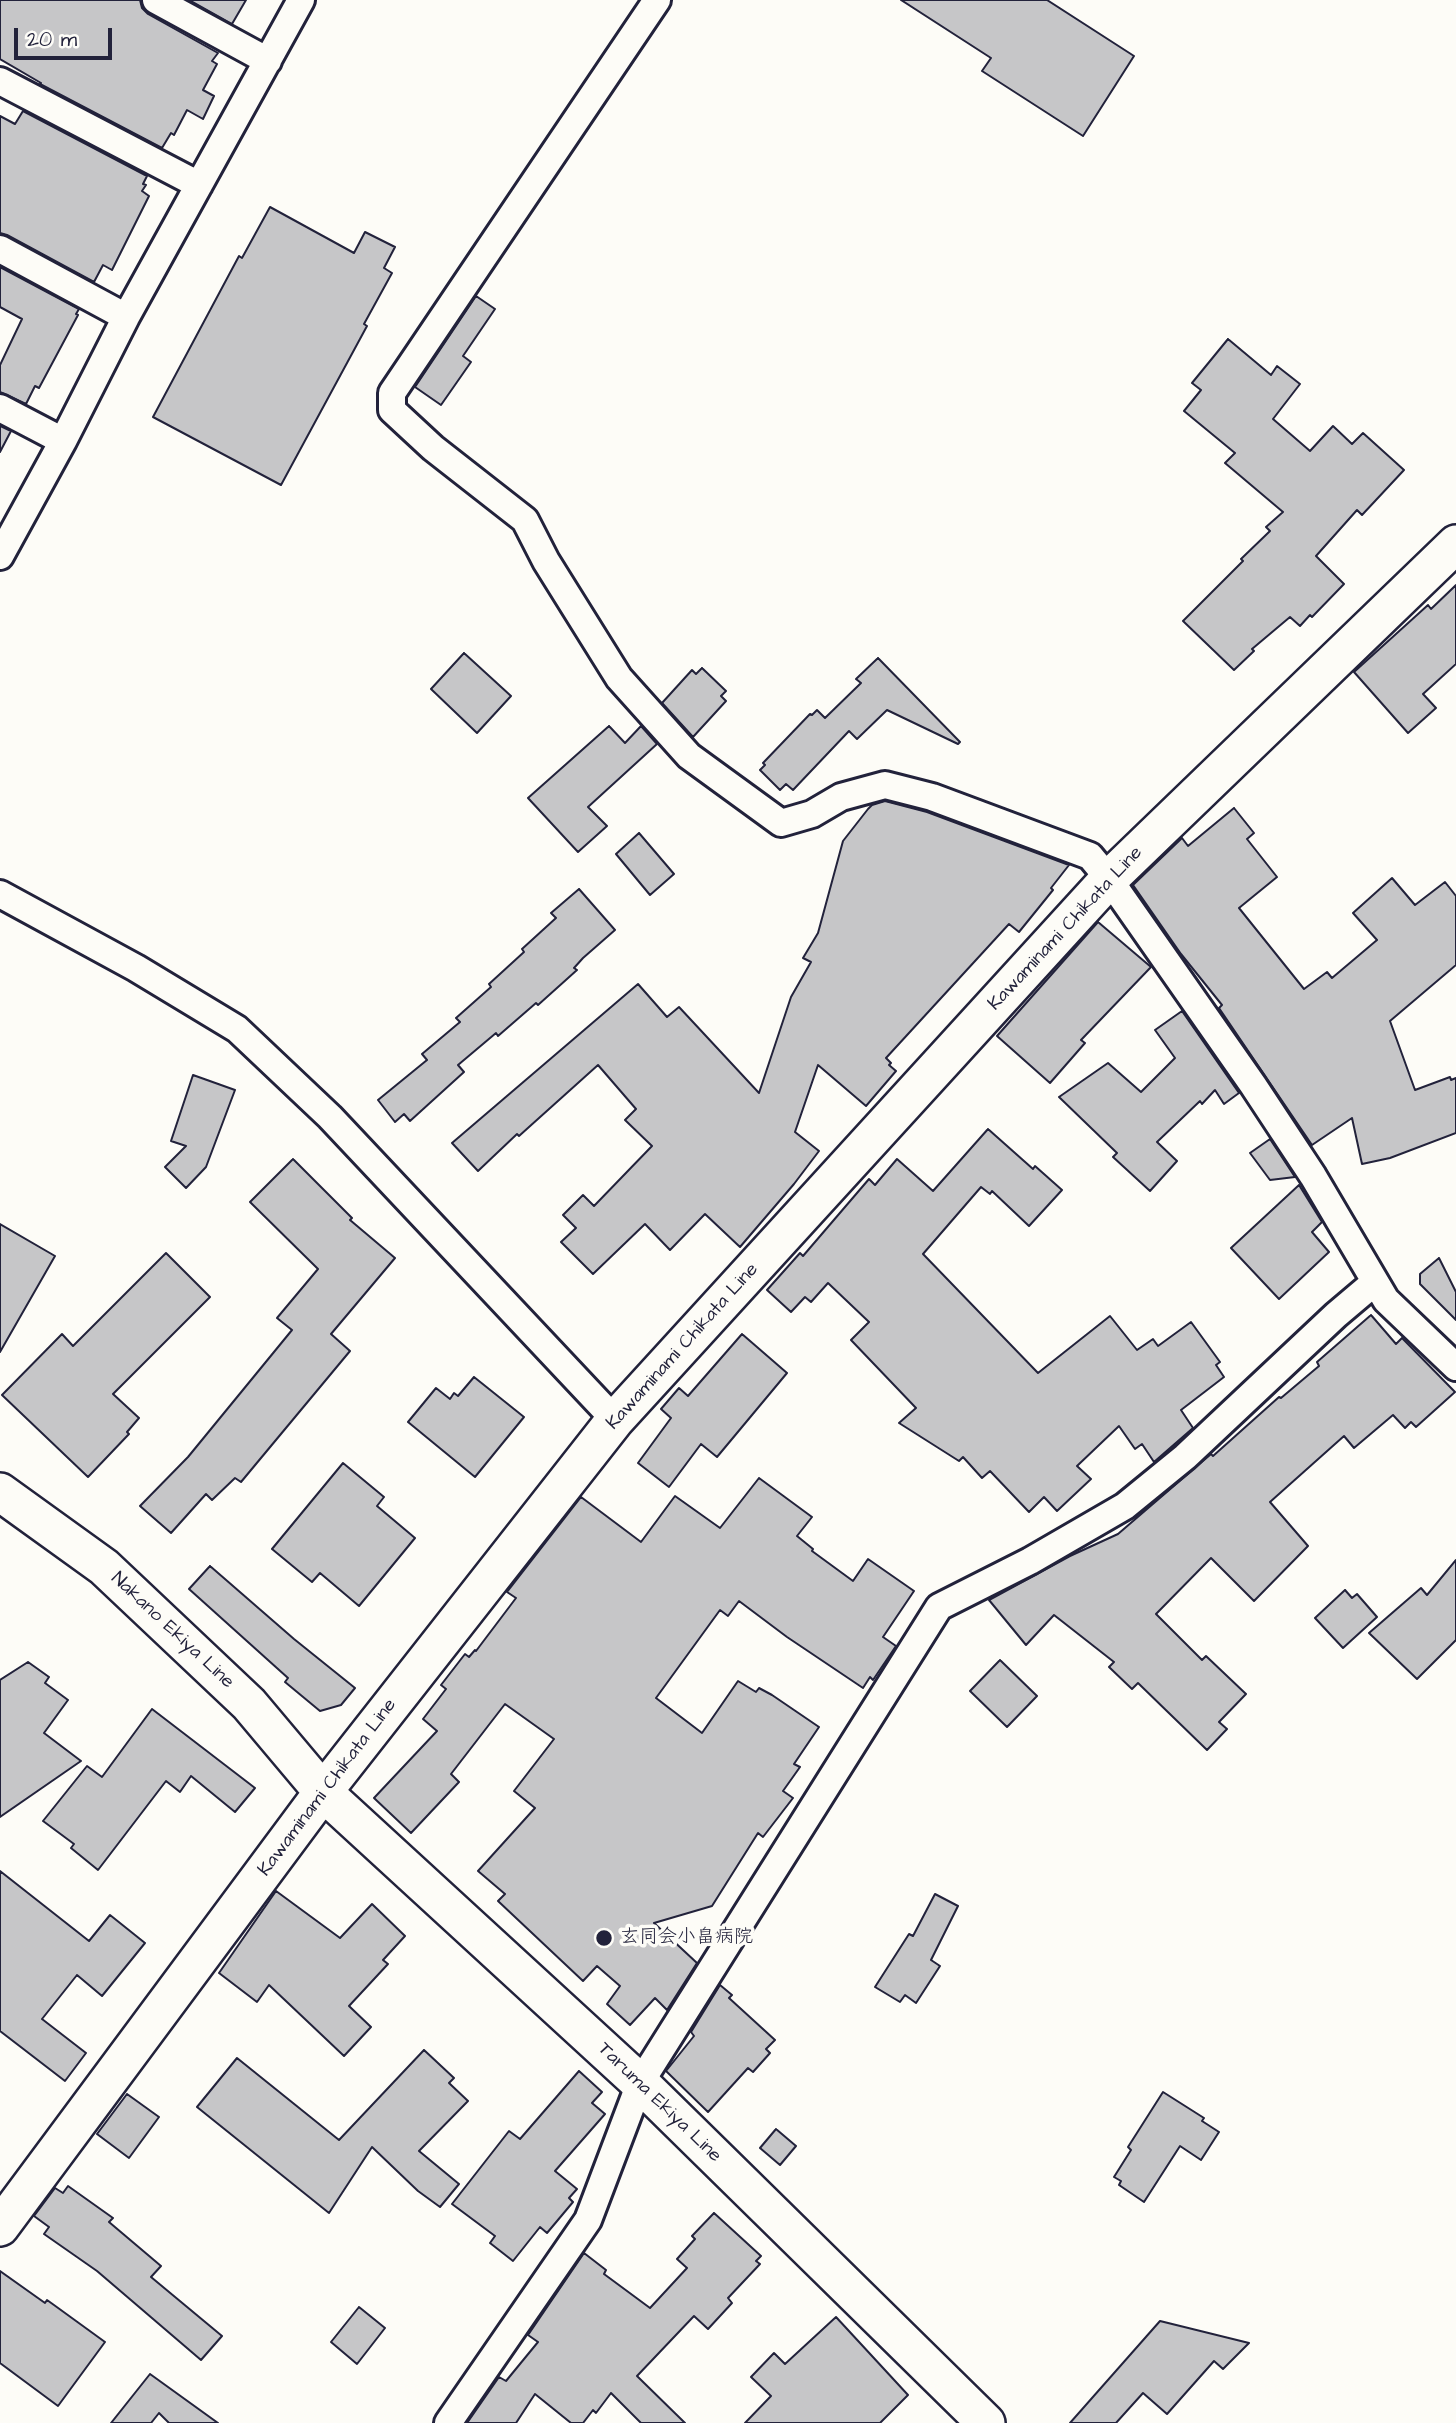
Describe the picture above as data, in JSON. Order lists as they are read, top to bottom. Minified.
{"streets":{"main road":["Kawaminami Chikata Line","Nakano Ekiya Line","Taruma Ekiya Line"]},"crossings":[["Kawaminami Chikata Line","Nakano Ekiya Line"],["Kawaminami Chikata Line","Taruma Ekiya Line"],["Nakano Ekiya Line","Taruma Ekiya Line"]],"places":["玄同会小畠病院"],"scale_bar":"20 m"}
